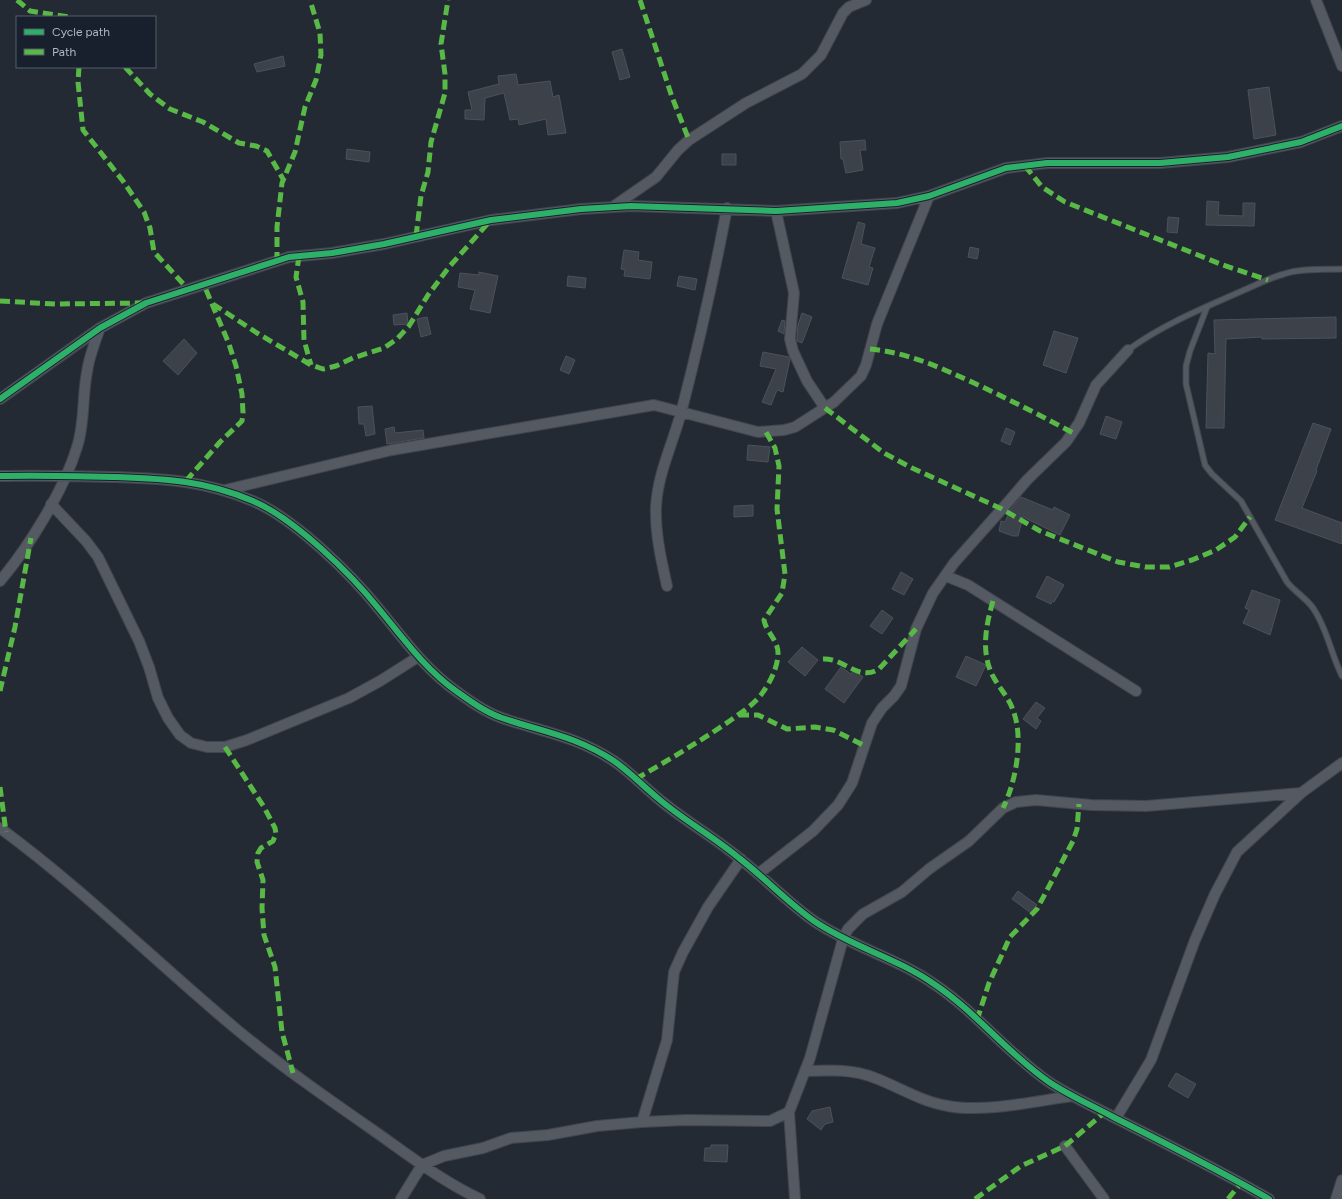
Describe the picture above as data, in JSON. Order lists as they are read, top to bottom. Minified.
{"legend":["Cycle path","Path"]}
